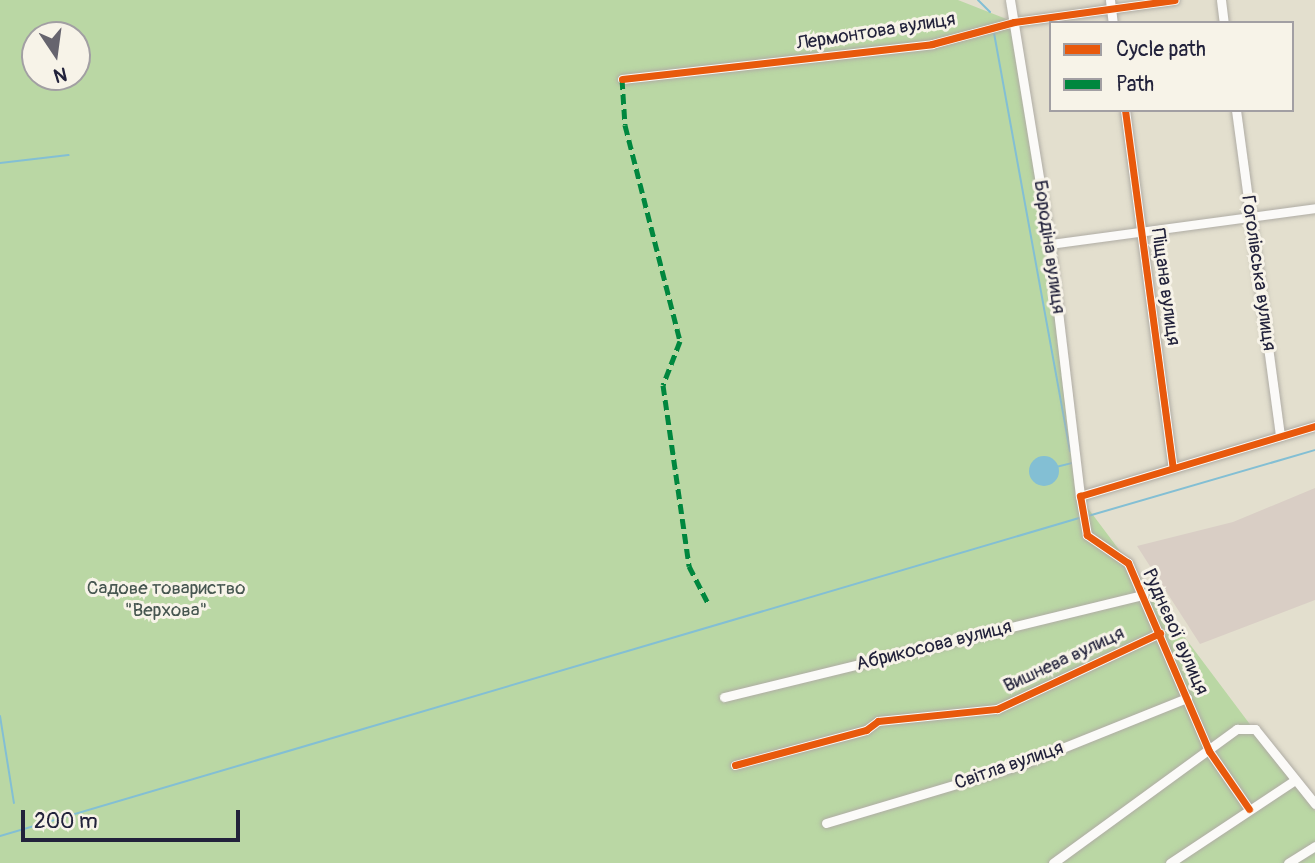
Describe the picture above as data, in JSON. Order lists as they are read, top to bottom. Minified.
{"streets":{"street":["Лермонтова вулиця","Бородіна вулиця","Гоголівська вулиця","Піщана вулиця","Руднєвої вулиця","Абрикосова вулиця","Вишнева вулиця","Світла вулиця"]},"crossings":[["Лермонтова вулиця","Бородіна вулиця"],["Бородіна вулиця","Руднєвої вулиця"],["Руднєвої вулиця","Абрикосова вулиця"],["Руднєвої вулиця","Вишнева вулиця"],["Руднєвої вулиця","Світла вулиця"]],"parks":["Садове товариство \"Верхова\""],"legend":["Cycle path","Path"],"scale_bar":"200 m","north":"bottom"}
